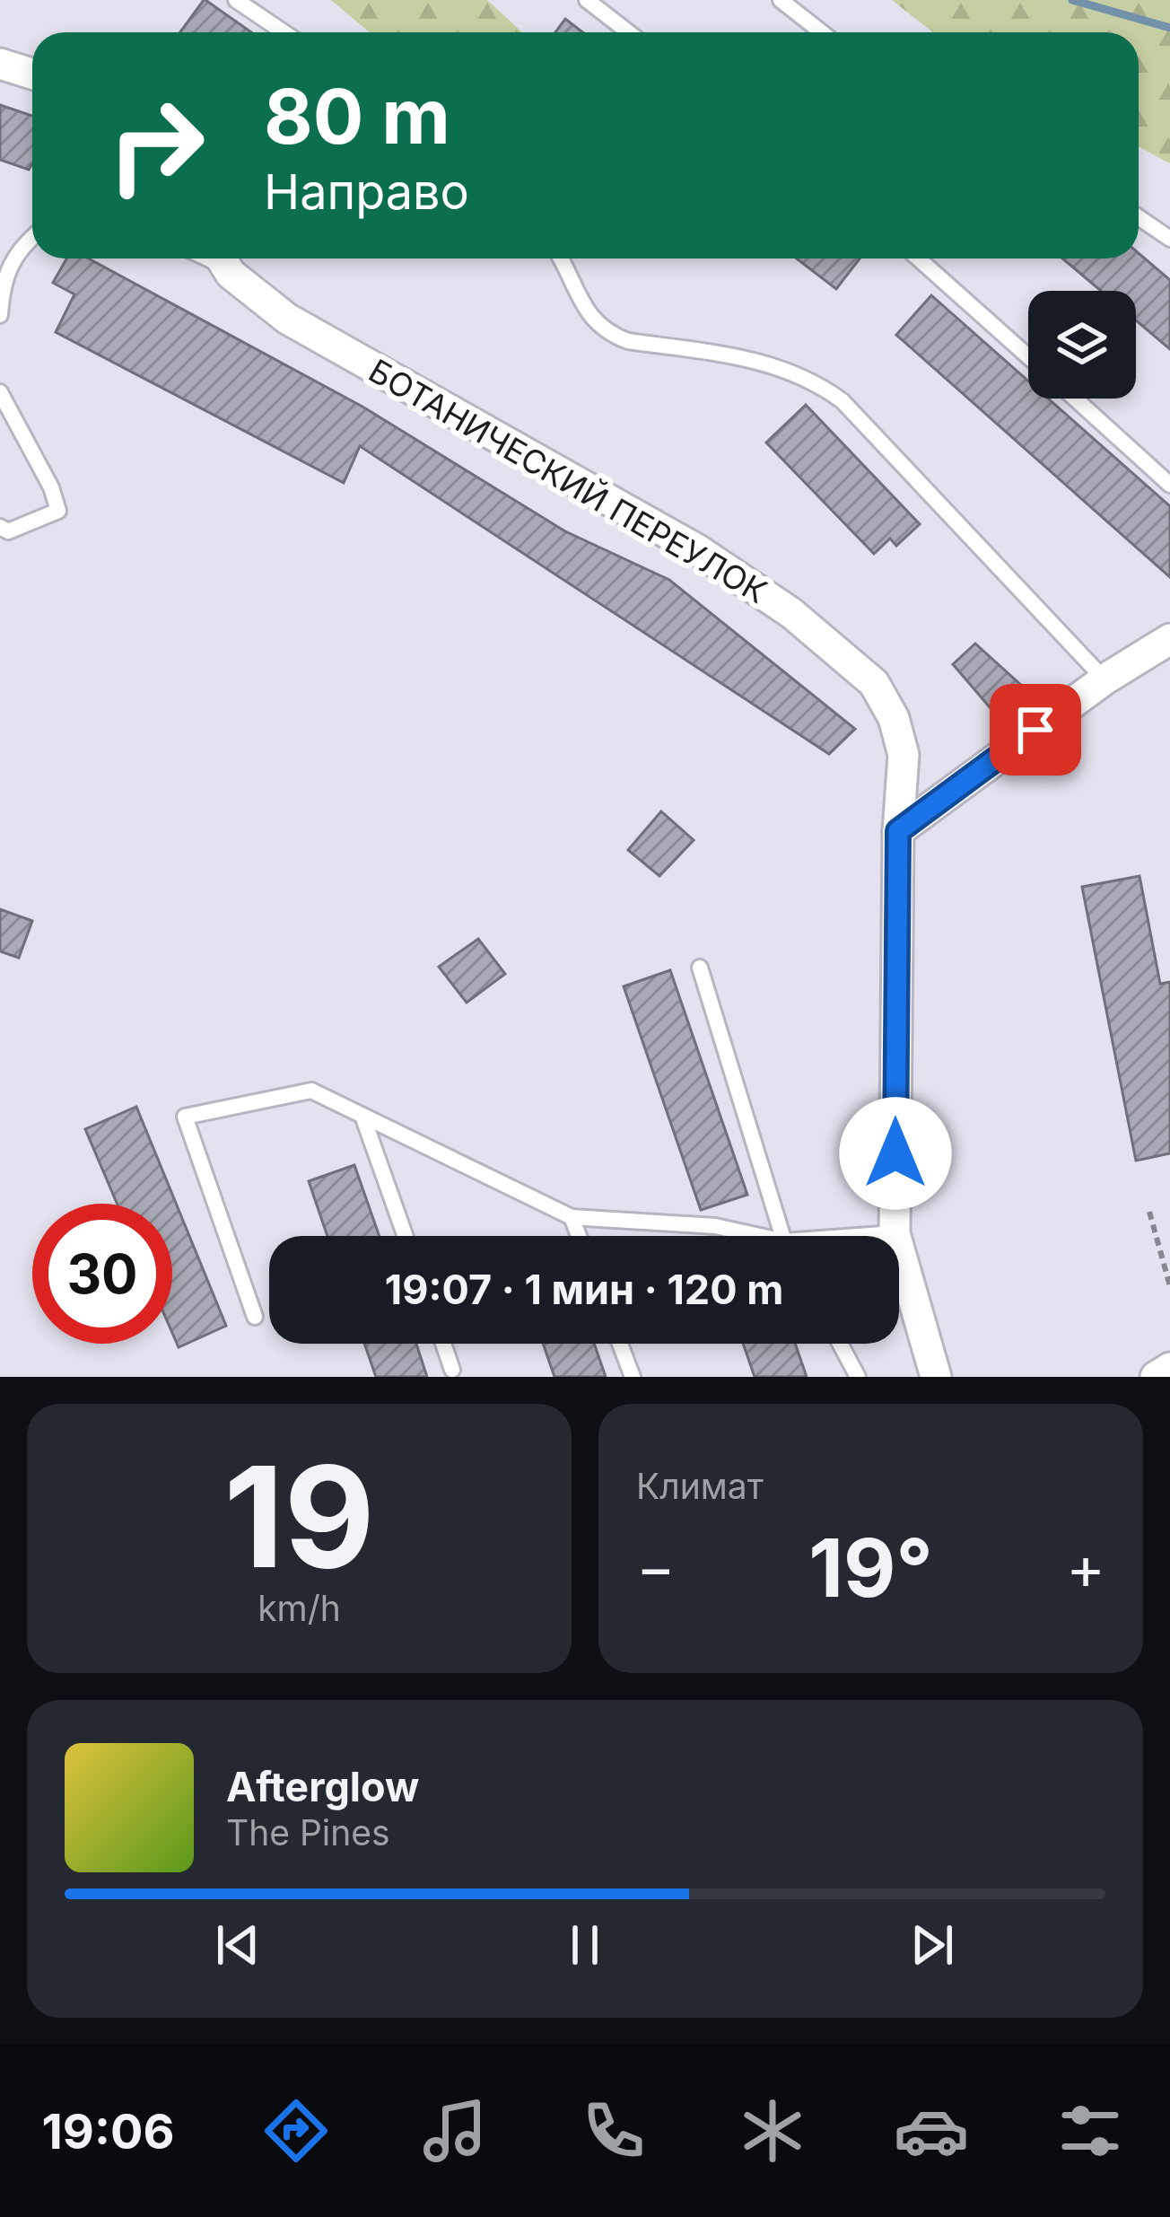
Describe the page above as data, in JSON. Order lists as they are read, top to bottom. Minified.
{"streets":{"street":["БОТАНИЧЕСКИЙ ПЕРЕУЛОК"]},"page":{"turn":["80 m","Направо"],"limit":"30","trip":"19:07 · 1 мин · 120 m","tile":[["19","km/h"],"Климат"],"heat":["−","19°","+"],"song":["Afterglow","The Pines"],"tabs":"19:06"}}
